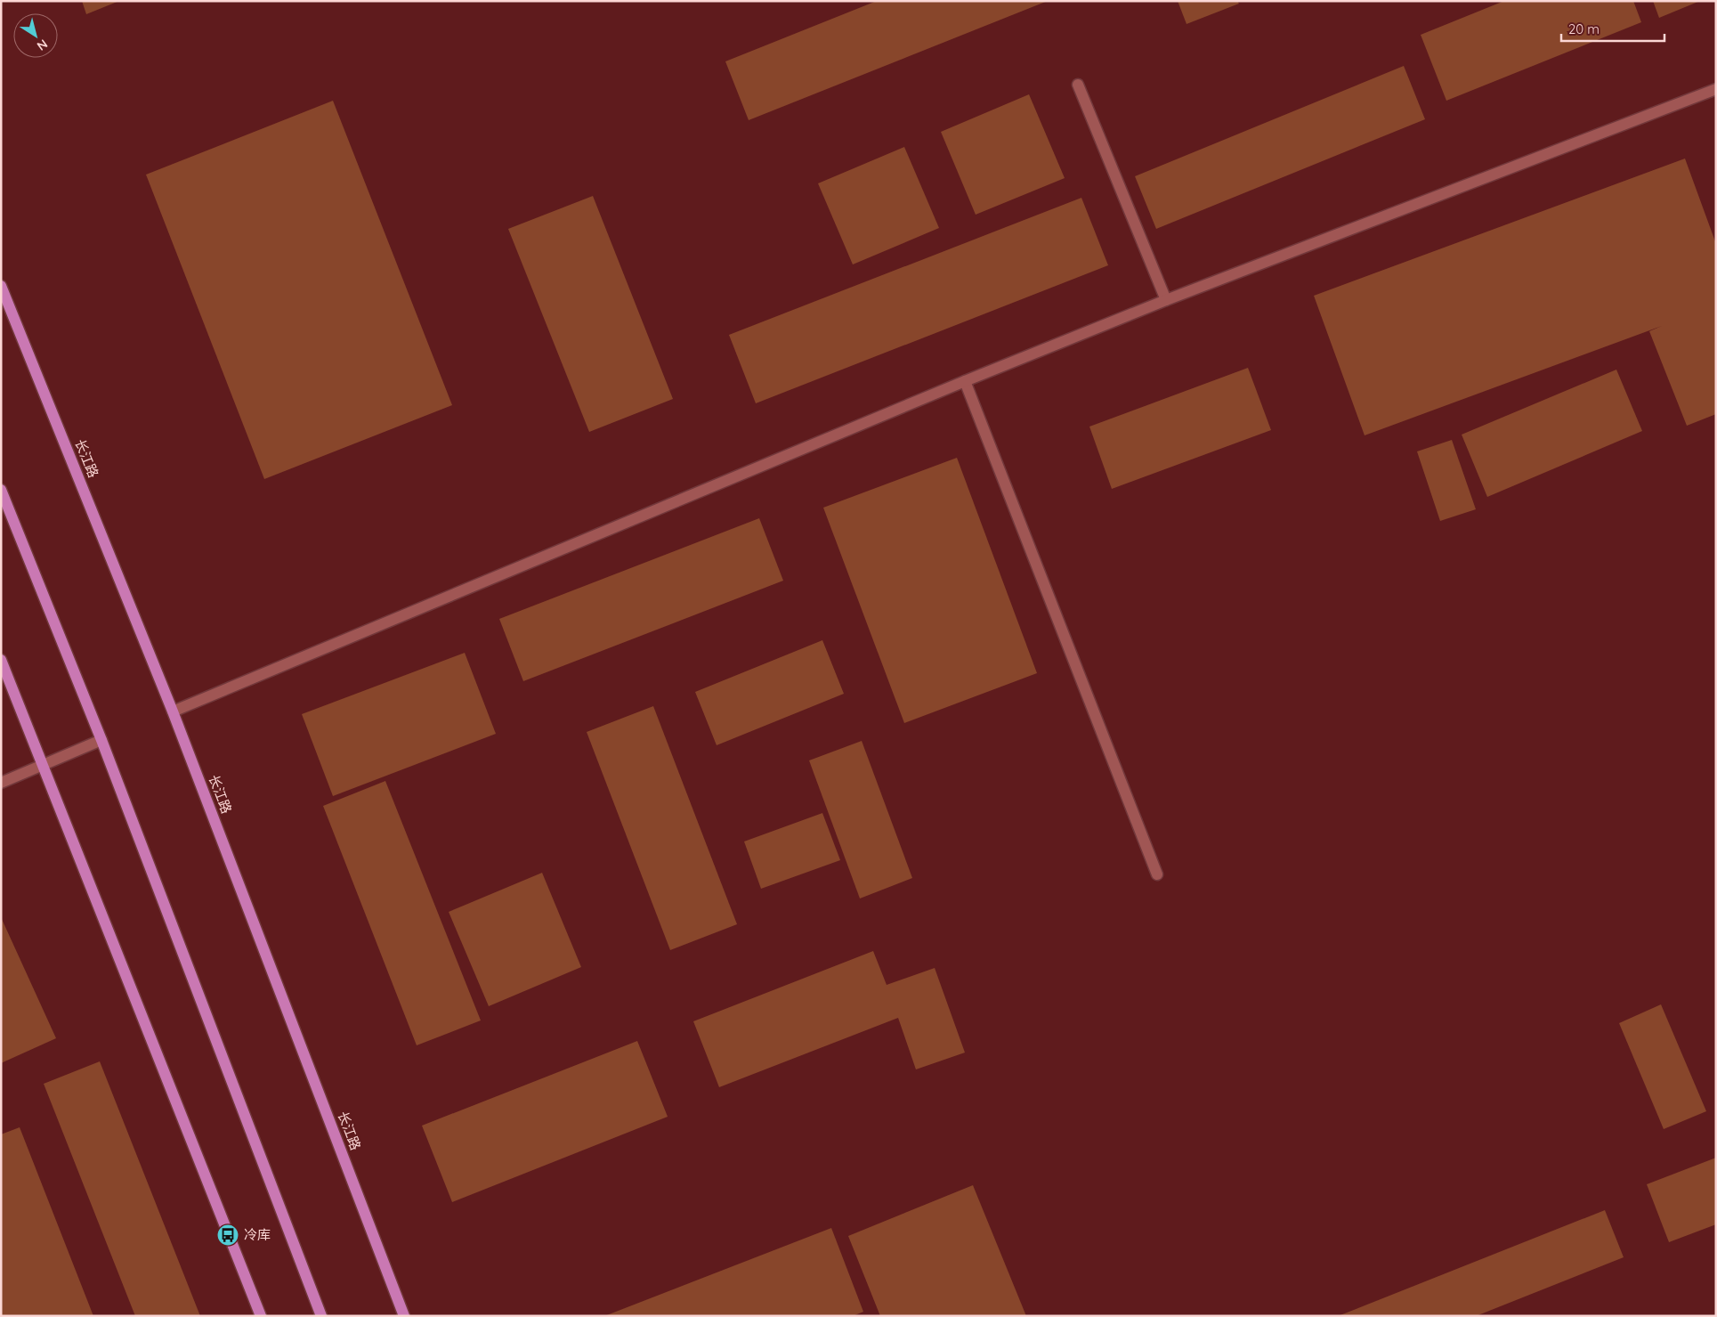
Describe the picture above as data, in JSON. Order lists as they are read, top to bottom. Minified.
{"streets":{"main road":["长江路"]},"places":{"bus stop":["冷库"]},"scale_bar":"20 m","north":"bottom right"}
